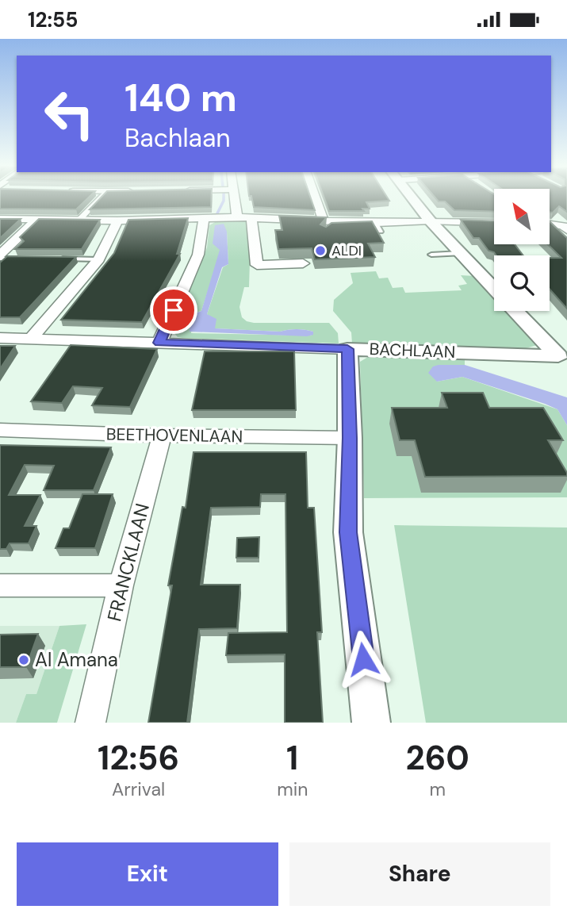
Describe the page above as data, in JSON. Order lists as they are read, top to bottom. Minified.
{"streets":{"street":["BACHLAAN","BEETHOVENLAAN","FRANCKLAAN"]},"crossings":[["BEETHOVENLAAN","FRANCKLAAN"]],"places":["ALDI","Al Amana"],"north":"top left","page":{"status":"12:55","turn":["140 m","Bachlaan"],"eta":["12:56","Arrival","1","min","260","m"],"buttons":["Exit","Share"]}}
